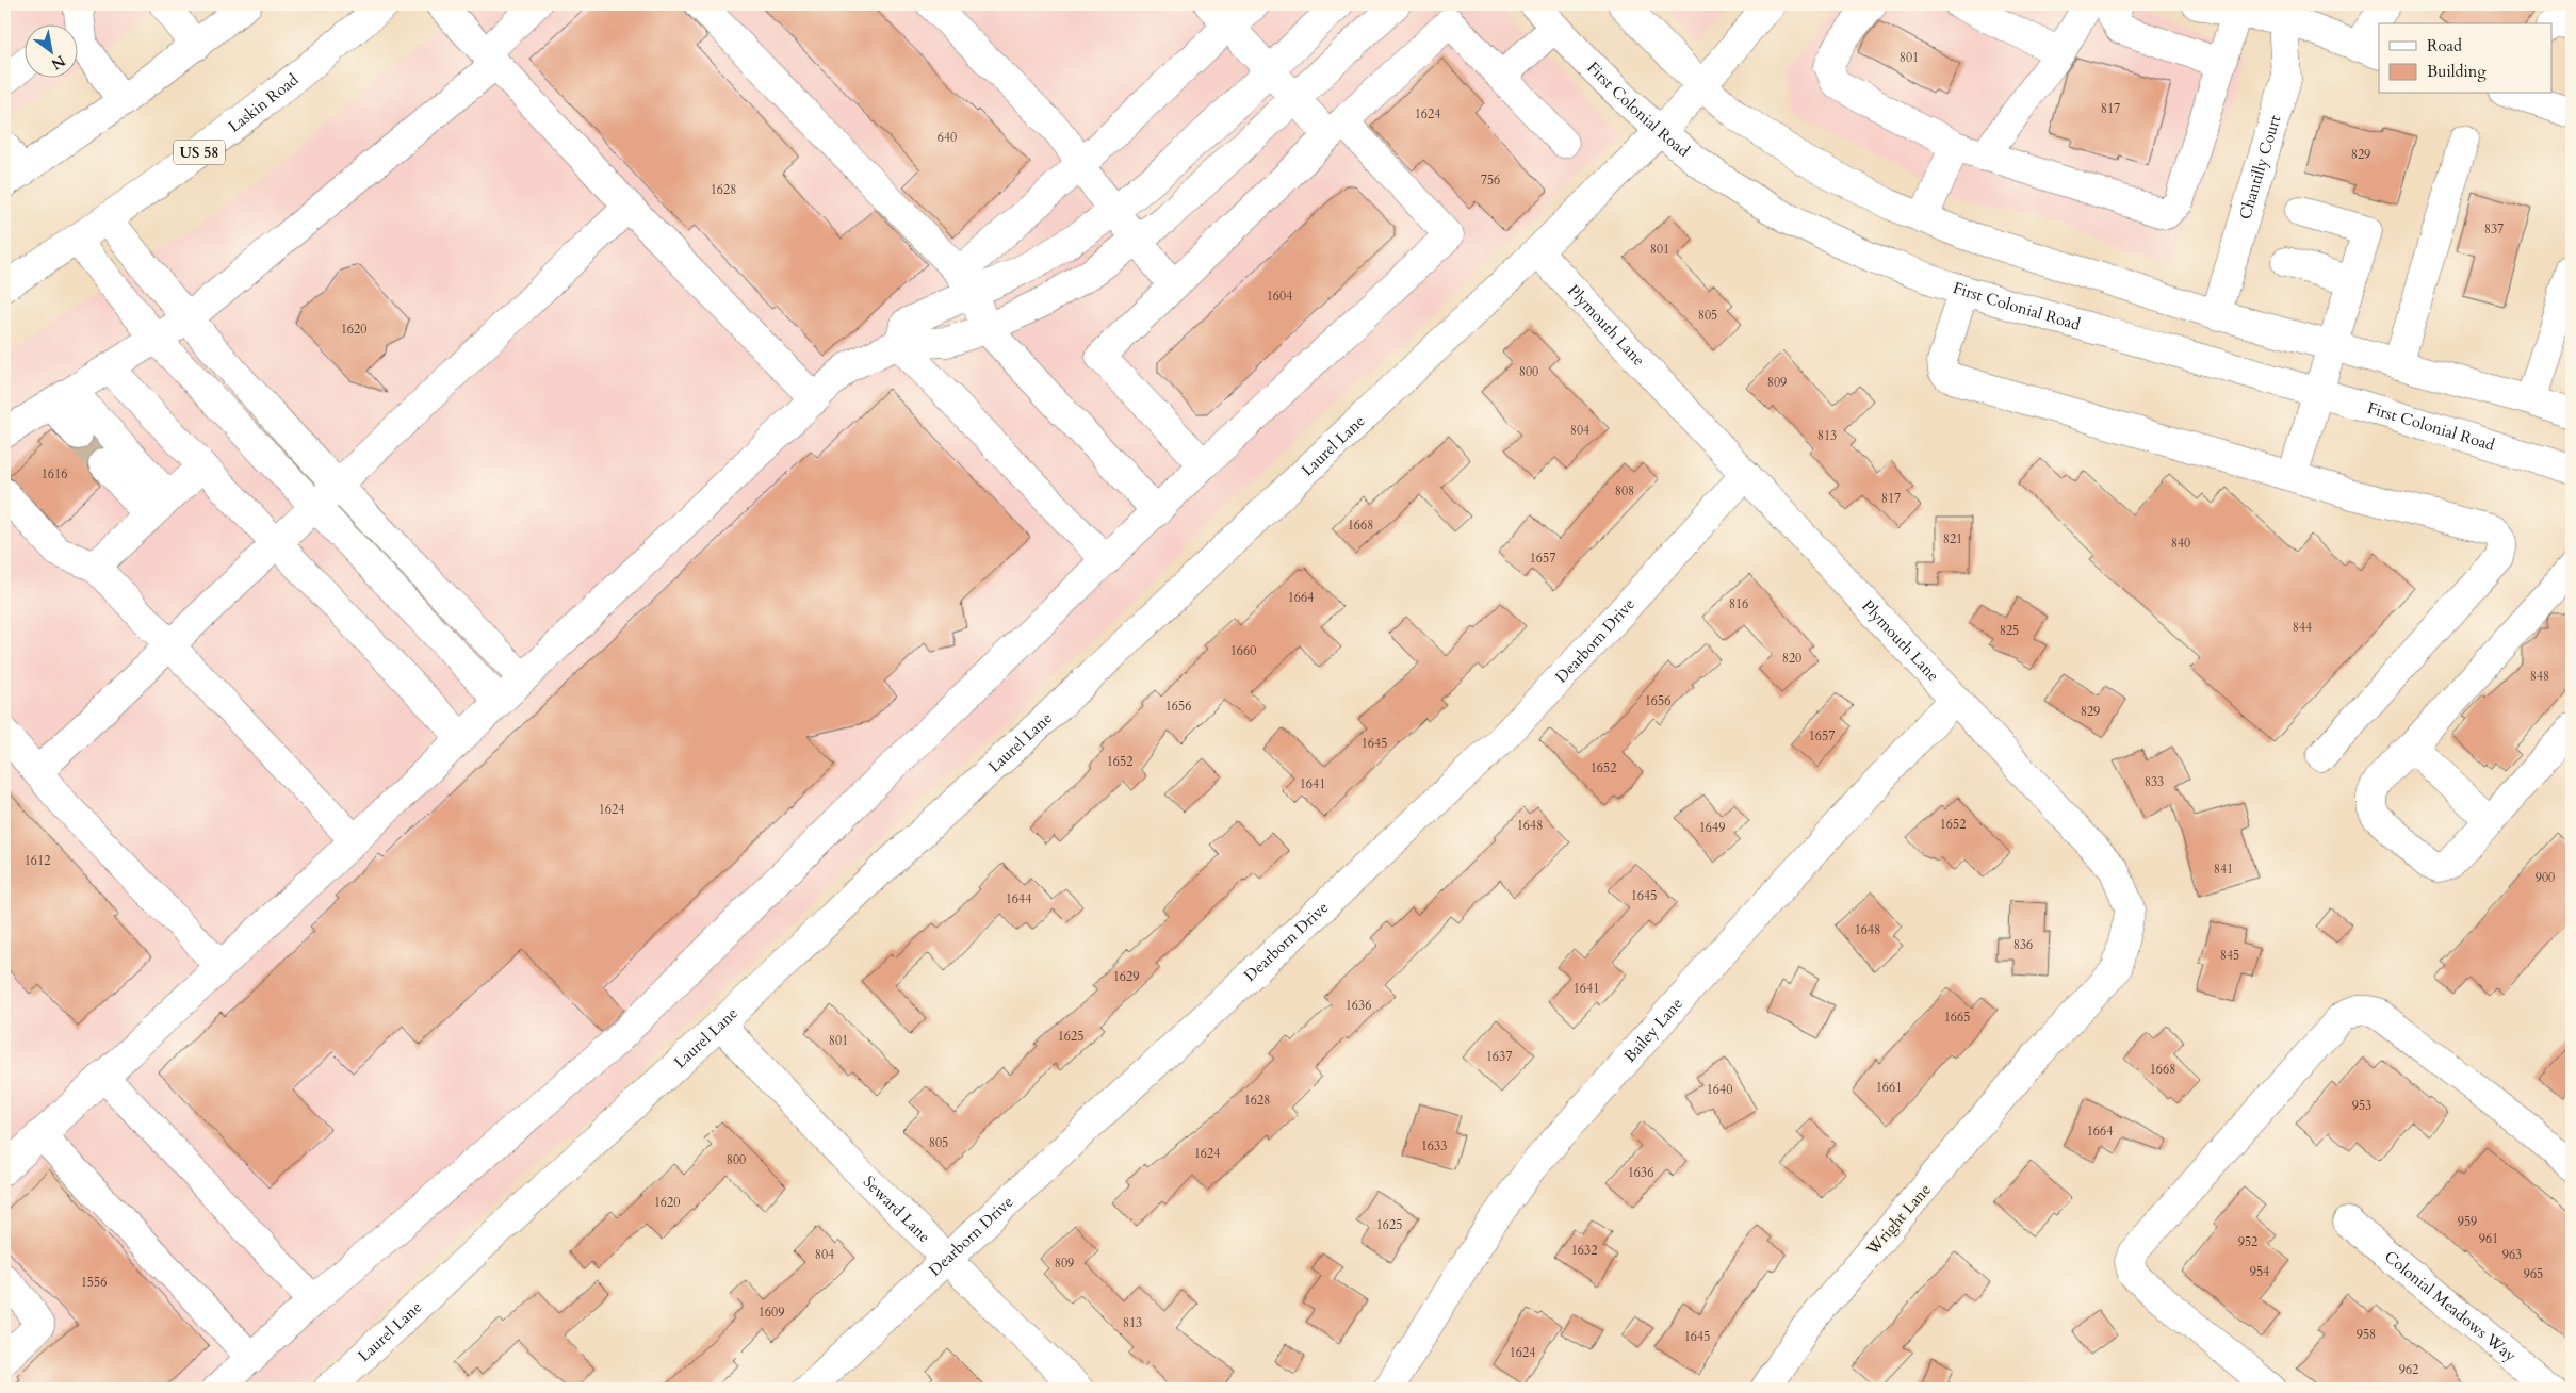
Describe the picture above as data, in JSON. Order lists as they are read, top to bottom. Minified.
{"streets":{"street":["Laskin Road","First Colonial Road","US 58","Chantilly Court","Plymouth Lane","Laurel Lane","Dearborn Drive","Bailey Lane","Seward Lane","Wright Lane","Colonial Meadows Way"]},"crossings":[["First Colonial Road","Laurel Lane"],["Plymouth Lane","Laurel Lane"],["Plymouth Lane","Dearborn Drive"],["Plymouth Lane","Bailey Lane"],["Plymouth Lane","Wright Lane"],["Laurel Lane","Seward Lane"],["Dearborn Drive","Seward Lane"]],"house_numbers":["801","817","1624","640","829","756","1628","837","801","1604","805","1620","800","809","804","813","1616","808","817","1668","821","840","1657","1664","816","844","825","1660","820","848","1656","1656","829","1657","1645","1652","1652","833","1641","1624","1652","1648","1649","1612","841","900","1645","1644","1648","836","845","1629","1641","1636","1665","1625","801","1637","1668","1661","1640","1628","953","1664","805","1633","1624","800","1636","1620","959","1625","961","952","1632","804","963","809","954","965","1556","1609","813","958","1645","1624","962"],"legend":["Road","Building"],"north":"bottom right"}
